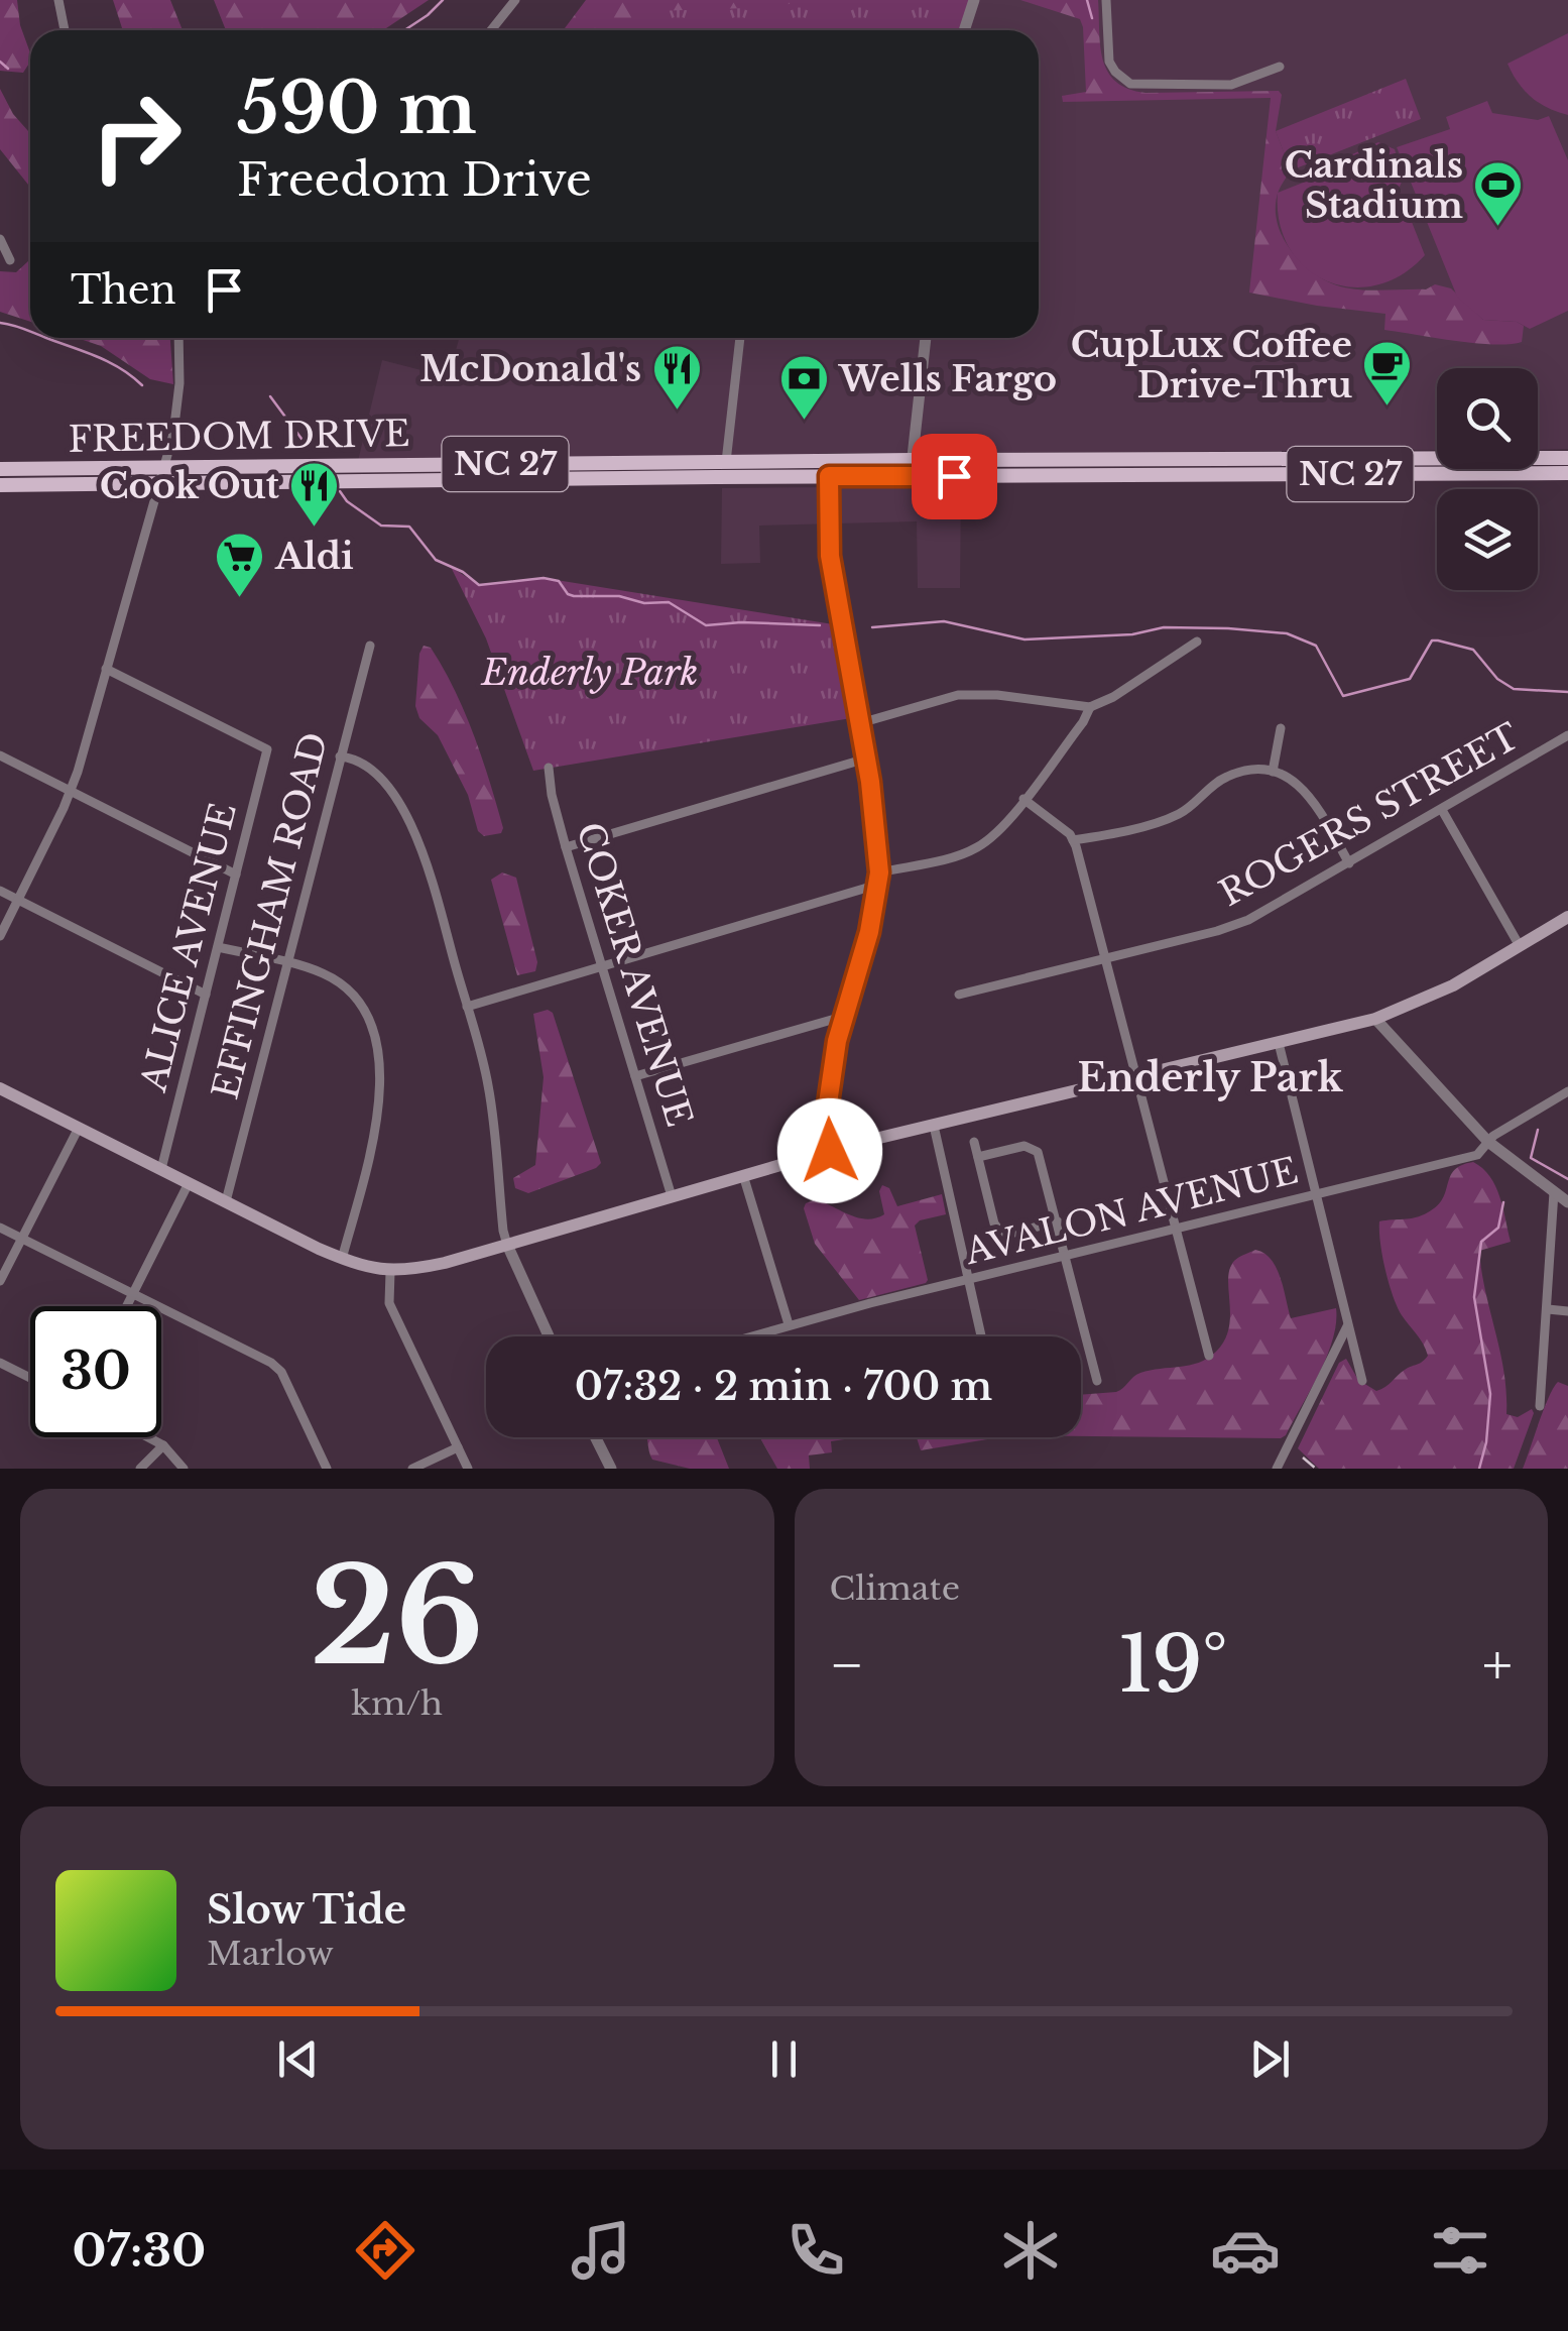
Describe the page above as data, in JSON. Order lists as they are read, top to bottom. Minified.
{"streets":{"main road":["FREEDOM DRIVE","NC 27"],"street":["ROGERS STREET","EFFINGHAM ROAD","ALICE AVENUE","COKER AVENUE","AVALON AVENUE"]},"districts":["Enderly Park"],"parks":["Enderly Park"],"places":{"sports":["Cardinals Stadium"],"cafe":["CupLux Coffee Drive-Thru"],"restaurant":["McDonald's","Cook Out"],"bank":["Wells Fargo"],"supermarket":["Aldi"]},"page":{"turn":["590 m","Freedom Drive"],"then":"Then","limit":"30","trip":"07:32 · 2 min · 700 m","tile":[["26","km/h"],"Climate"],"heat":["−","19°","+"],"song":["Slow Tide","Marlow"],"tabs":"07:30"}}
